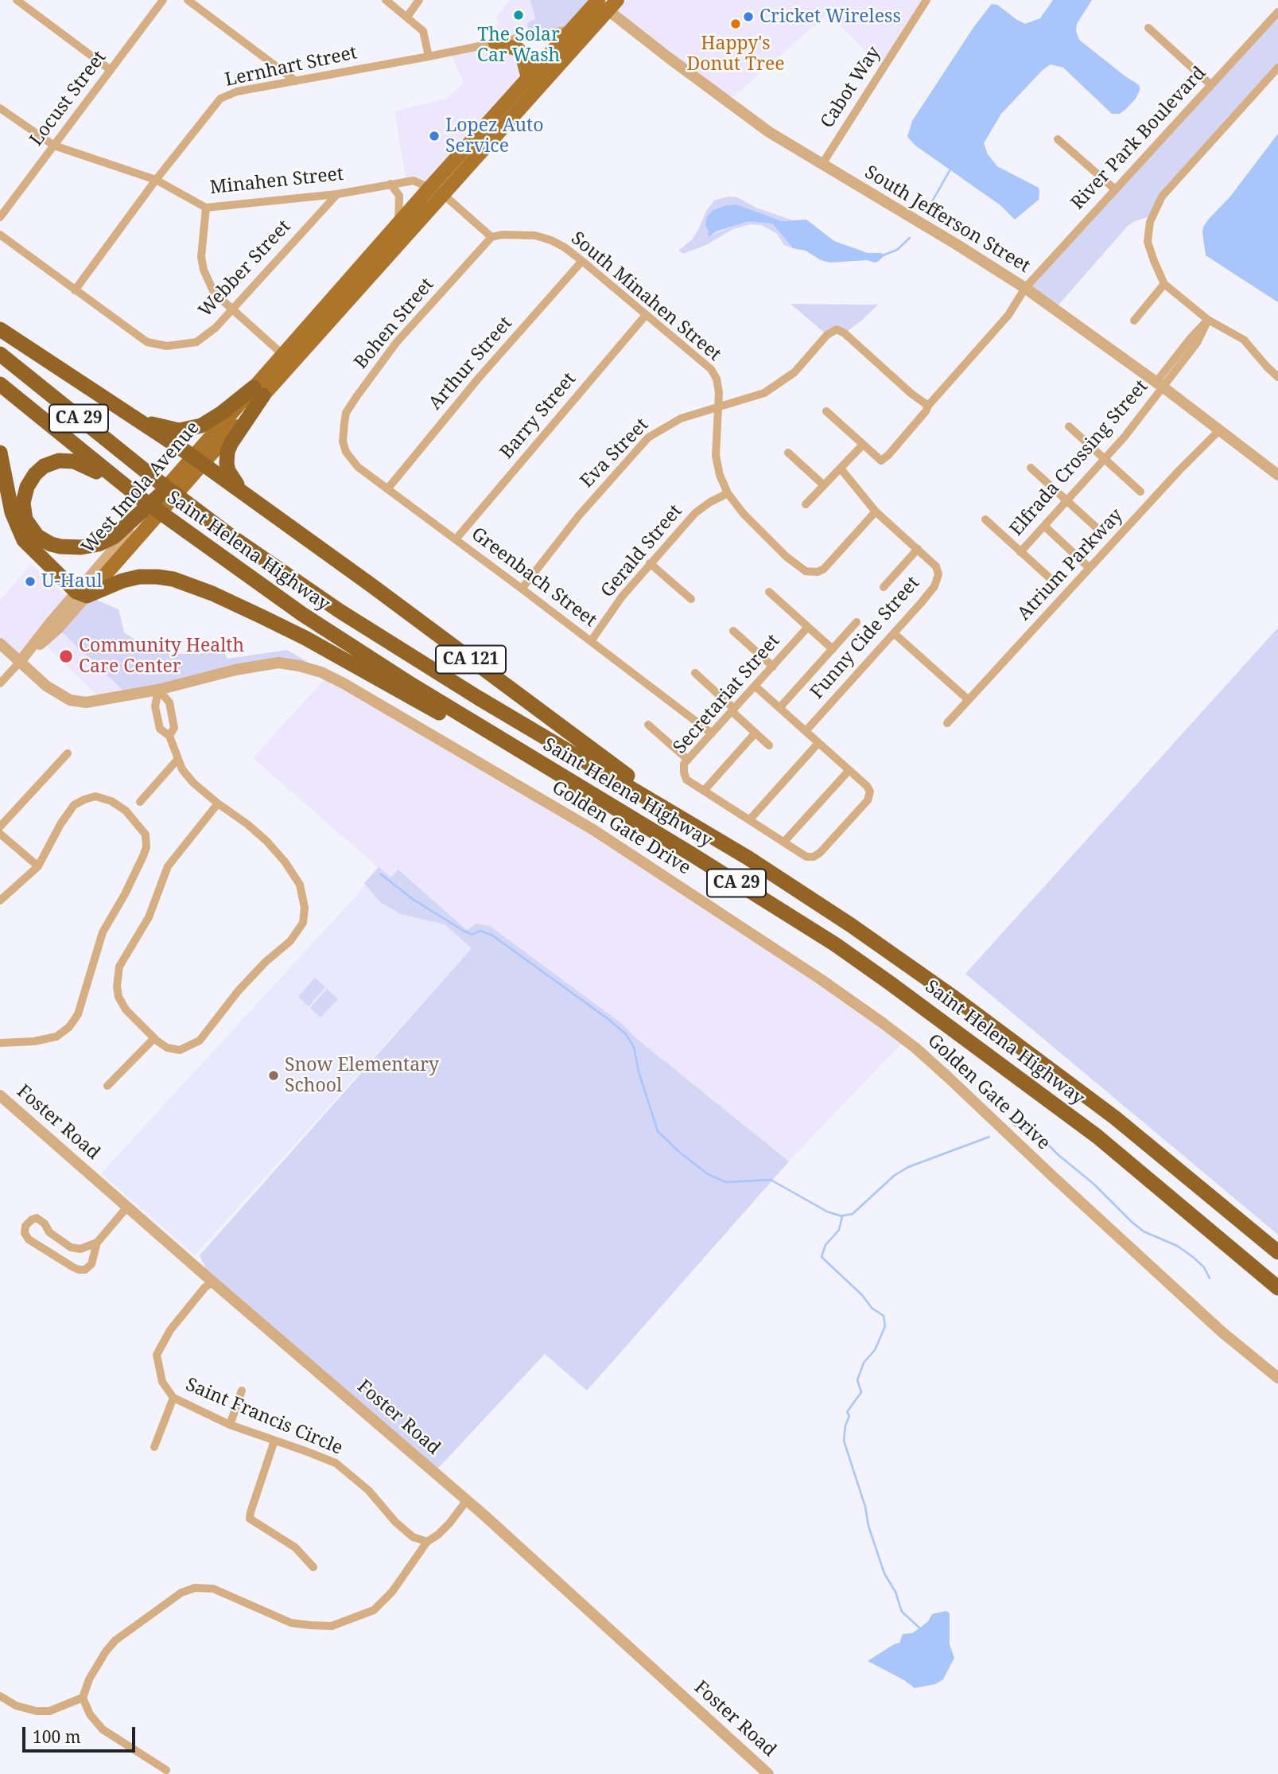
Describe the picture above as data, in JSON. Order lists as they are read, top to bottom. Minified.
{"streets":{"highway":["CA 29","Saint Helena Highway","CA 121"],"main road":["West Imola Avenue"],"street":["Lernhart Street","Cabot Way","Locust Street","River Park Boulevard","Minahen Street","South Jefferson Street","Webber Street","South Minahen Street","Bohen Street","Arthur Street","Barry Street","Eva Street","Elfrada Crossing Street","Gerald Street","Atrium Parkway","Greenbach Street","Funny Cide Street","Secretariat Street","Golden Gate Drive","Foster Road","Saint Francis Circle"]},"crossings":[["Lernhart Street","Minahen Street"],["Lernhart Street","Webber Street"],["Lernhart Street","West Imola Avenue"],["Cabot Way","South Jefferson Street"],["Locust Street","Minahen Street"],["River Park Boulevard","South Jefferson Street"],["River Park Boulevard","Eva Street"],["Minahen Street","Webber Street"],["Minahen Street","West Imola Avenue"],["South Jefferson Street","Elfrada Crossing Street"],["South Jefferson Street","West Imola Avenue"],["South Jefferson Street","Atrium Parkway"],["South Minahen Street","Bohen Street"],["South Minahen Street","Arthur Street"],["South Minahen Street","Barry Street"],["South Minahen Street","Eva Street"],["South Minahen Street","Gerald Street"],["South Minahen Street","Funny Cide Street"],["Bohen Street","Greenbach Street"],["Arthur Street","Greenbach Street"],["Barry Street","Greenbach Street"],["Eva Street","Greenbach Street"],["West Imola Avenue","Saint Helena Highway"],["West Imola Avenue","CA 121"],["West Imola Avenue","Golden Gate Drive"],["Saint Helena Highway","CA 121"],["Gerald Street","Greenbach Street"],["Greenbach Street","Secretariat Street"],["Foster Road","Saint Francis Circle"]],"places":["The Solar Car Wash","Cricket Wireless","Happy's Donut Tree","Lopez Auto Service","U-Haul","Community Health Care Center","Snow Elementary School"],"scale_bar":"100 m"}
